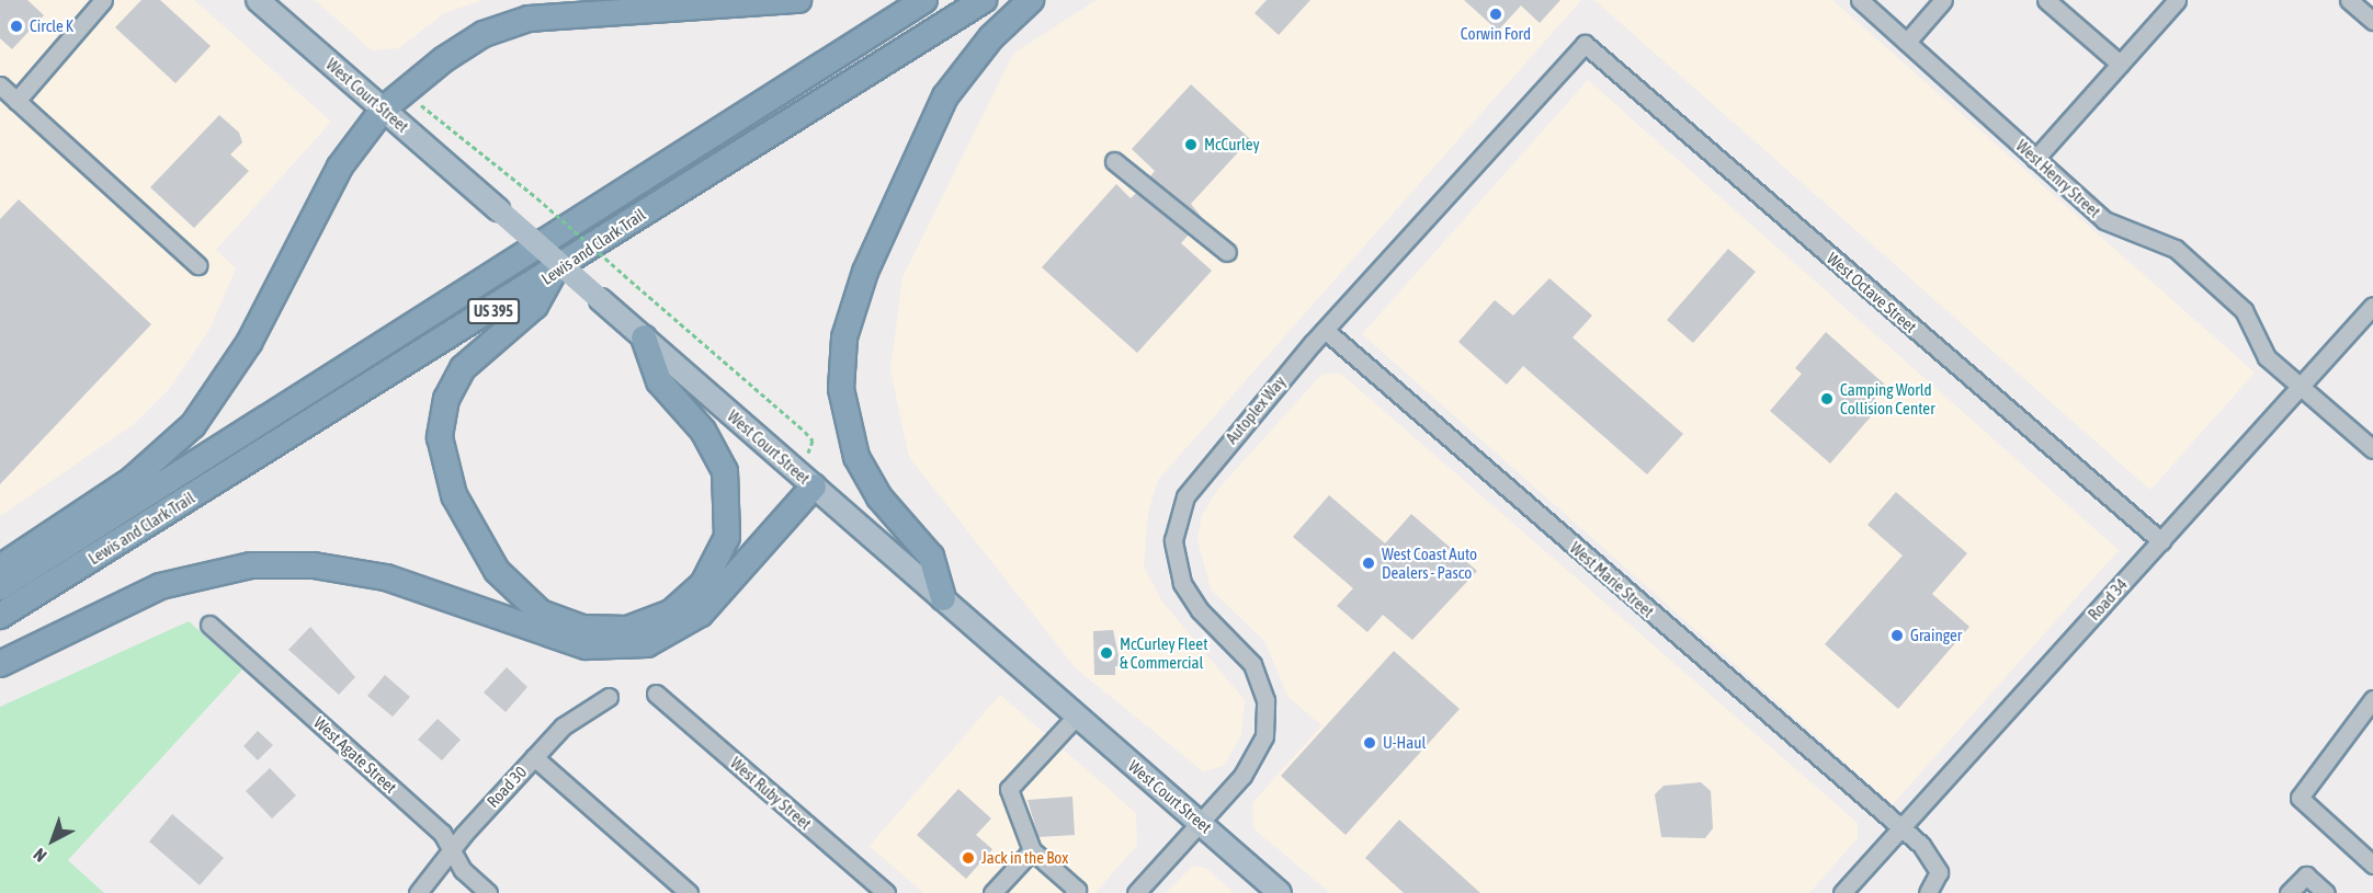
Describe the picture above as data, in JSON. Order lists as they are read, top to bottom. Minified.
{"streets":{"highway":["Lewis and Clark Trail","US 395"],"main road":["West Court Street"],"street":["West Henry Street","West Octave Street","Autoplex Way","West Marie Street","Road 34","West Agate Street","Road 30","West Ruby Street"]},"crossings":[["West Court Street","Autoplex Way"],["West Henry Street","Road 34"],["West Octave Street","Autoplex Way"],["West Octave Street","Road 34"],["Autoplex Way","West Marie Street"],["West Marie Street","Road 34"],["West Agate Street","Road 30"]],"places":["Corwin Ford","Circle K","McCurley","Camping World Collision Center","West Coast Auto Dealers - Pasco","Grainger","McCurley Fleet & Commercial","U-Haul","Jack in the Box"],"north":"bottom left"}
